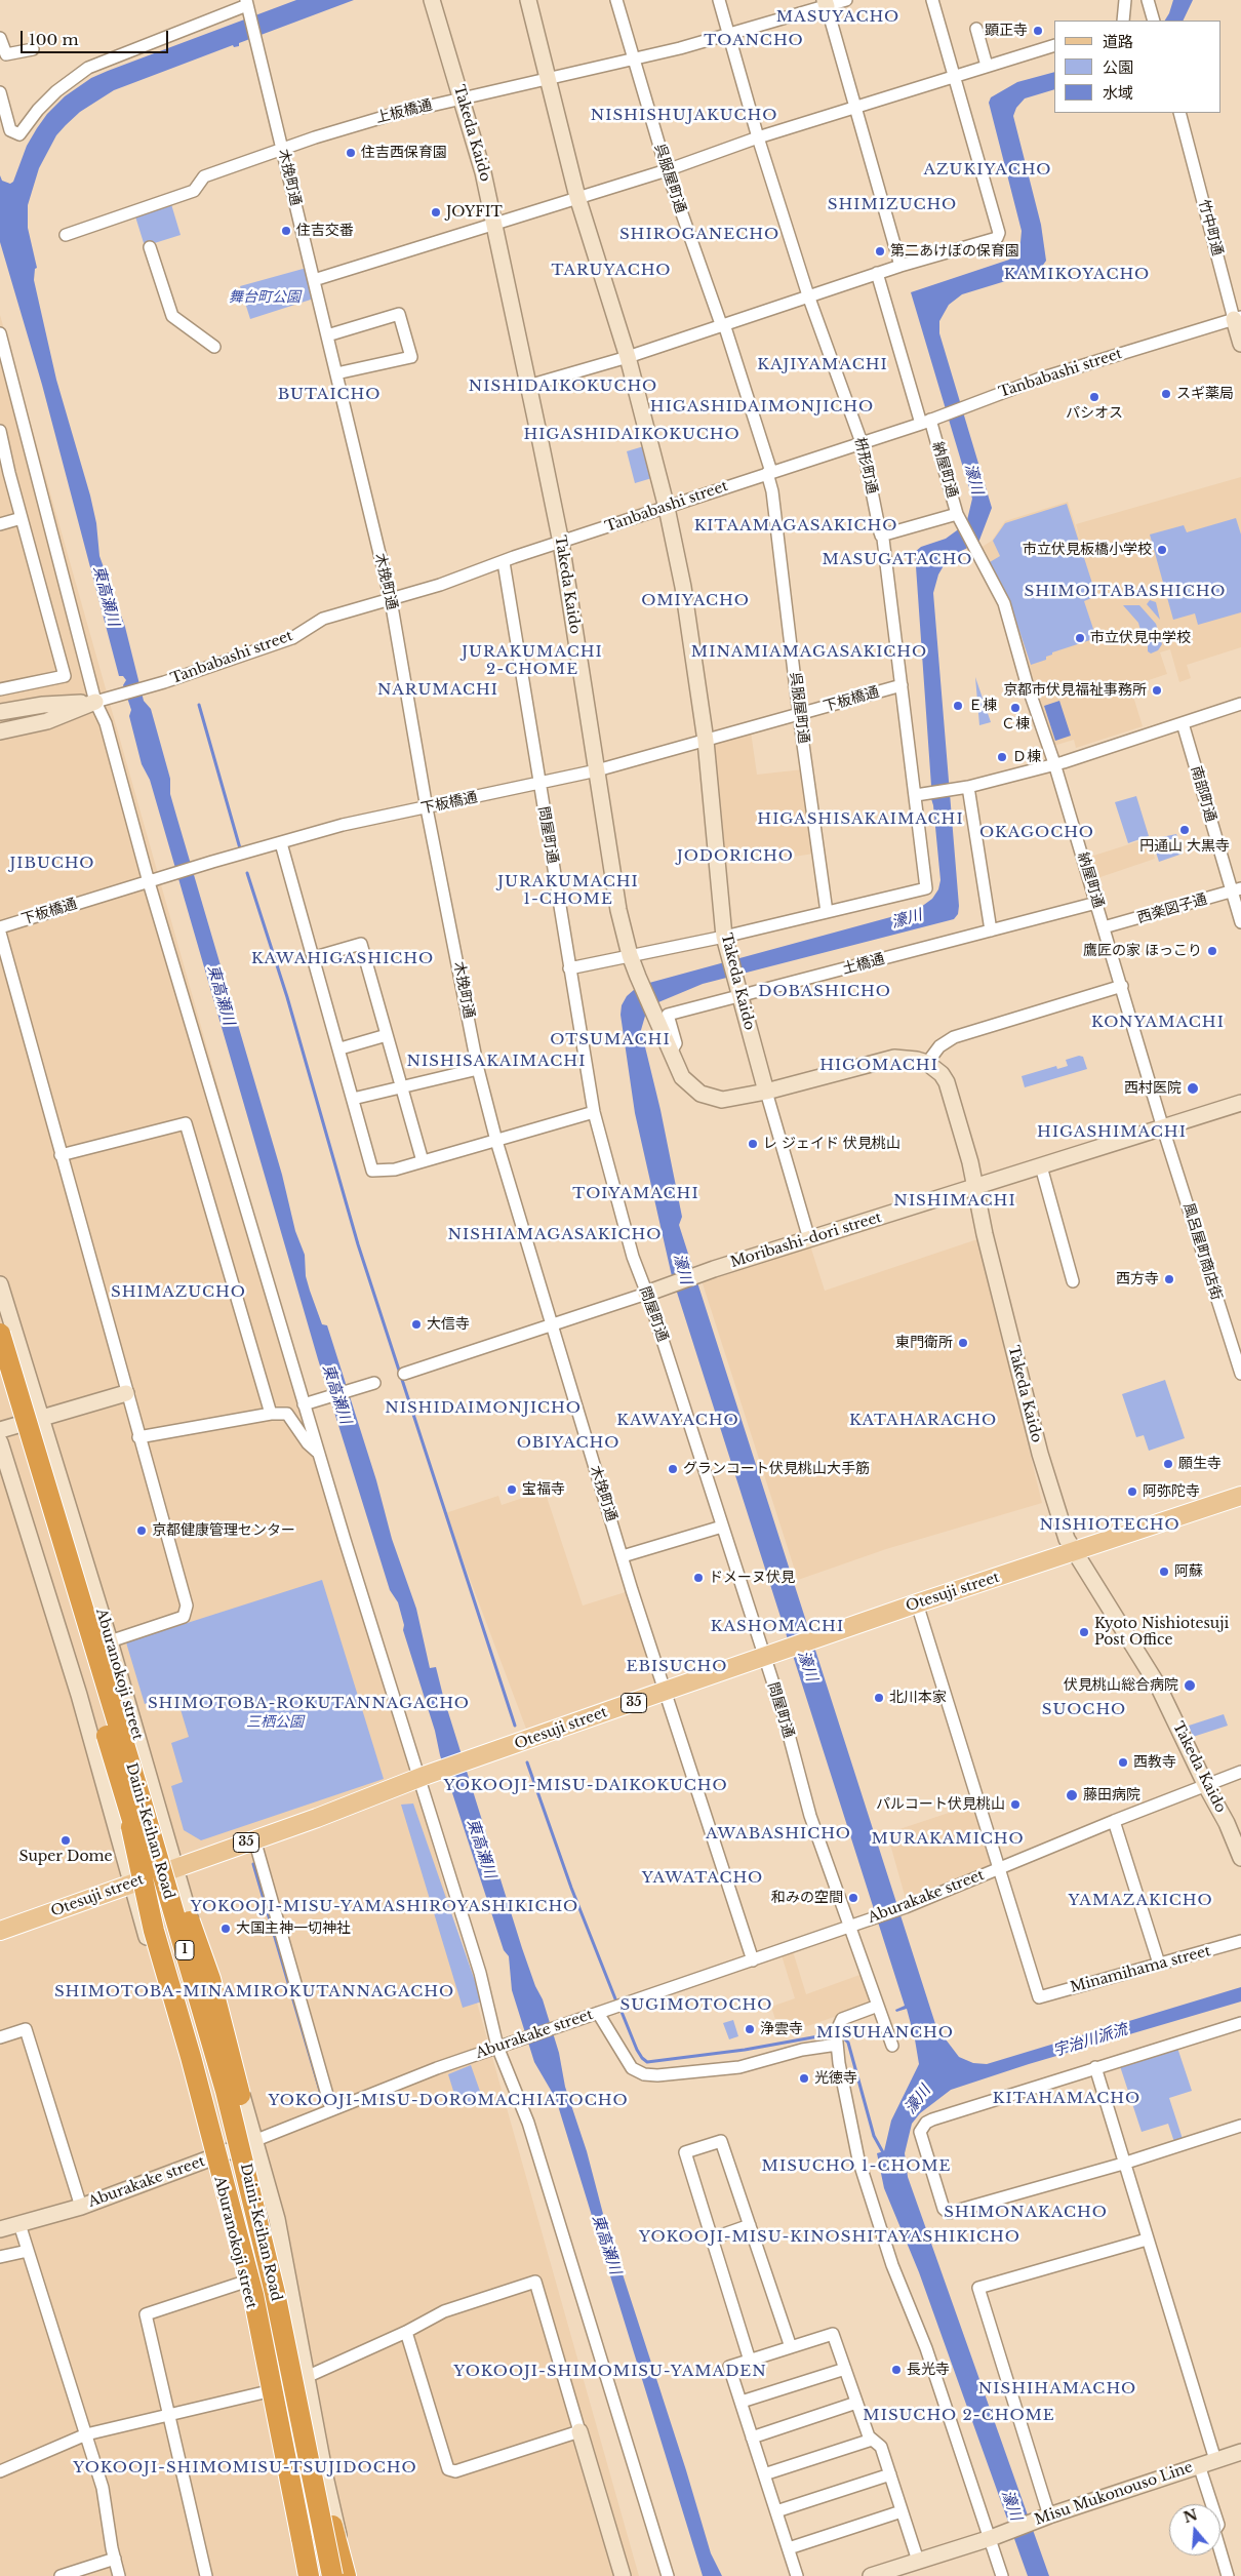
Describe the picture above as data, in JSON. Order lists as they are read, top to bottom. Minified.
{"streets":{"highway":["Daini-Keihan Road","1"],"main road":["Otesuji street","35"],"street":["上板橋通","Takeda Kaido","木挽町通","呉服屋町通","竹中町通","Tanbabashi street","枡形町通","納屋町通","下板橋通","南部町通","問屋町通","西楽図子通","土橋通","Moribashi-dori street","風呂屋町商店街","Aburanokoji street","Aburakake street","Minamihama street","Misu Mukonouso Line"]},"crossings":[["上板橋通","Takeda Kaido"],["上板橋通","木挽町通"],["上板橋通","呉服屋町通"],["上板橋通","枡形町通"],["Takeda Kaido","Tanbabashi street"],["Takeda Kaido","下板橋通"],["Takeda Kaido","土橋通"],["Takeda Kaido","Moribashi-dori street"],["Takeda Kaido","Otesuji street"],["Takeda Kaido","Aburakake street"],["木挽町通","Tanbabashi street"],["木挽町通","下板橋通"],["木挽町通","Moribashi-dori street"],["木挽町通","Otesuji street"],["木挽町通","Aburakake street"],["呉服屋町通","Tanbabashi street"],["呉服屋町通","枡形町通"],["呉服屋町通","下板橋通"],["竹中町通","Tanbabashi street"],["Tanbabashi street","枡形町通"],["Tanbabashi street","納屋町通"],["Tanbabashi street","問屋町通"],["枡形町通","下板橋通"],["納屋町通","西楽図子通"],["納屋町通","土橋通"],["納屋町通","Moribashi-dori street"],["納屋町通","風呂屋町商店街"],["下板橋通","問屋町通"],["南部町通","西楽図子通"],["問屋町通","Moribashi-dori street"],["問屋町通","Otesuji street"],["問屋町通","Aburakake street"],["Moribashi-dori street","風呂屋町商店街"],["Otesuji street","Aburanokoji street"],["Aburanokoji street","Aburakake street"],["Aburakake street","Minamihama street"]],"districts":["MASUYACHO","TOANCHO","NISHISHUJAKUCHO","AZUKIYACHO","SHIMIZUCHO","SHIROGANECHO","TARUYACHO","KAMIKOYACHO","KAJIYAMACHI","NISHIDAIKOKUCHO","BUTAICHO","HIGASHIDAIMONJICHO","HIGASHIDAIKOKUCHO","KITAAMAGASAKICHO","MASUGATACHO","SHIMOITABASHICHO","OMIYACHO","JURAKUMACHI 2-CHOME","MINAMIAMAGASAKICHO","NARUMACHI","HIGASHISAKAIMACHI","OKAGOCHO","JODORICHO","JIBUCHO","JURAKUMACHI 1-CHOME","KAWAHIGASHICHO","DOBASHICHO","KONYAMACHI","OTSUMACHI","NISHISAKAIMACHI","HIGOMACHI","HIGASHIMACHI","TOIYAMACHI","NISHIMACHI","NISHIAMAGASAKICHO","SHIMAZUCHO","NISHIDAIMONJICHO","KAWAYACHO","KATAHARACHO","OBIYACHO","NISHIOTECHO","KASHOMACHI","EBISUCHO","SHIMOTOBA-ROKUTANNAGACHO","SUOCHO","YOKOOJI-MISU-DAIKOKUCHO","AWABASHICHO","MURAKAMICHO","YAWATACHO","YAMAZAKICHO","YOKOOJI-MISU-YAMASHIROYASHIKICHO","SHIMOTOBA-MINAMIROKUTANNAGACHO","SUGIMOTOCHO","MISUHANCHO","KITAHAMACHO","YOKOOJI-MISU-DOROMACHIATOCHO","MISUCHO 1-CHOME","SHIMONAKACHO","YOKOOJI-MISU-KINOSHITAYASHIKICHO","YOKOOJI-SHIMOMISU-YAMADEN","NISHIHAMACHO","MISUCHO 2-CHOME","YOKOOJI-SHIMOMISU-TSUJIDOCHO"],"water":["濠川","東高瀬川","宇治川派流"],"parks":["舞台町公園","三栖公園"],"places":["顕正寺","住吉西保育園","JOYFIT","住吉交番","第二あけぼの保育園","スギ薬局","パシオス","市立伏見板橋小学校","市立伏見中学校","京都市伏見福祉事務所","Ｅ棟","Ｃ棟","Ｄ棟","円通山 大黒寺","鷹匠の家 ほっこり","西村医院","レ ジェイド 伏見桃山","西方寺","大信寺","東門衛所","願生寺","グランコート伏見桃山大手筋","宝福寺","阿弥陀寺","京都健康管理センター","阿蘇","ドメーヌ伏見","Kyoto Nishiotesuji Post Office","伏見桃山総合病院","北川本家","西教寺","藤田病院","パルコート伏見桃山","Super Dome","和みの空間","大国主神一切神社","浄雲寺","光徳寺","長光寺"],"legend":["道路","公園","水域"],"scale_bar":"100 m","north":"top"}
